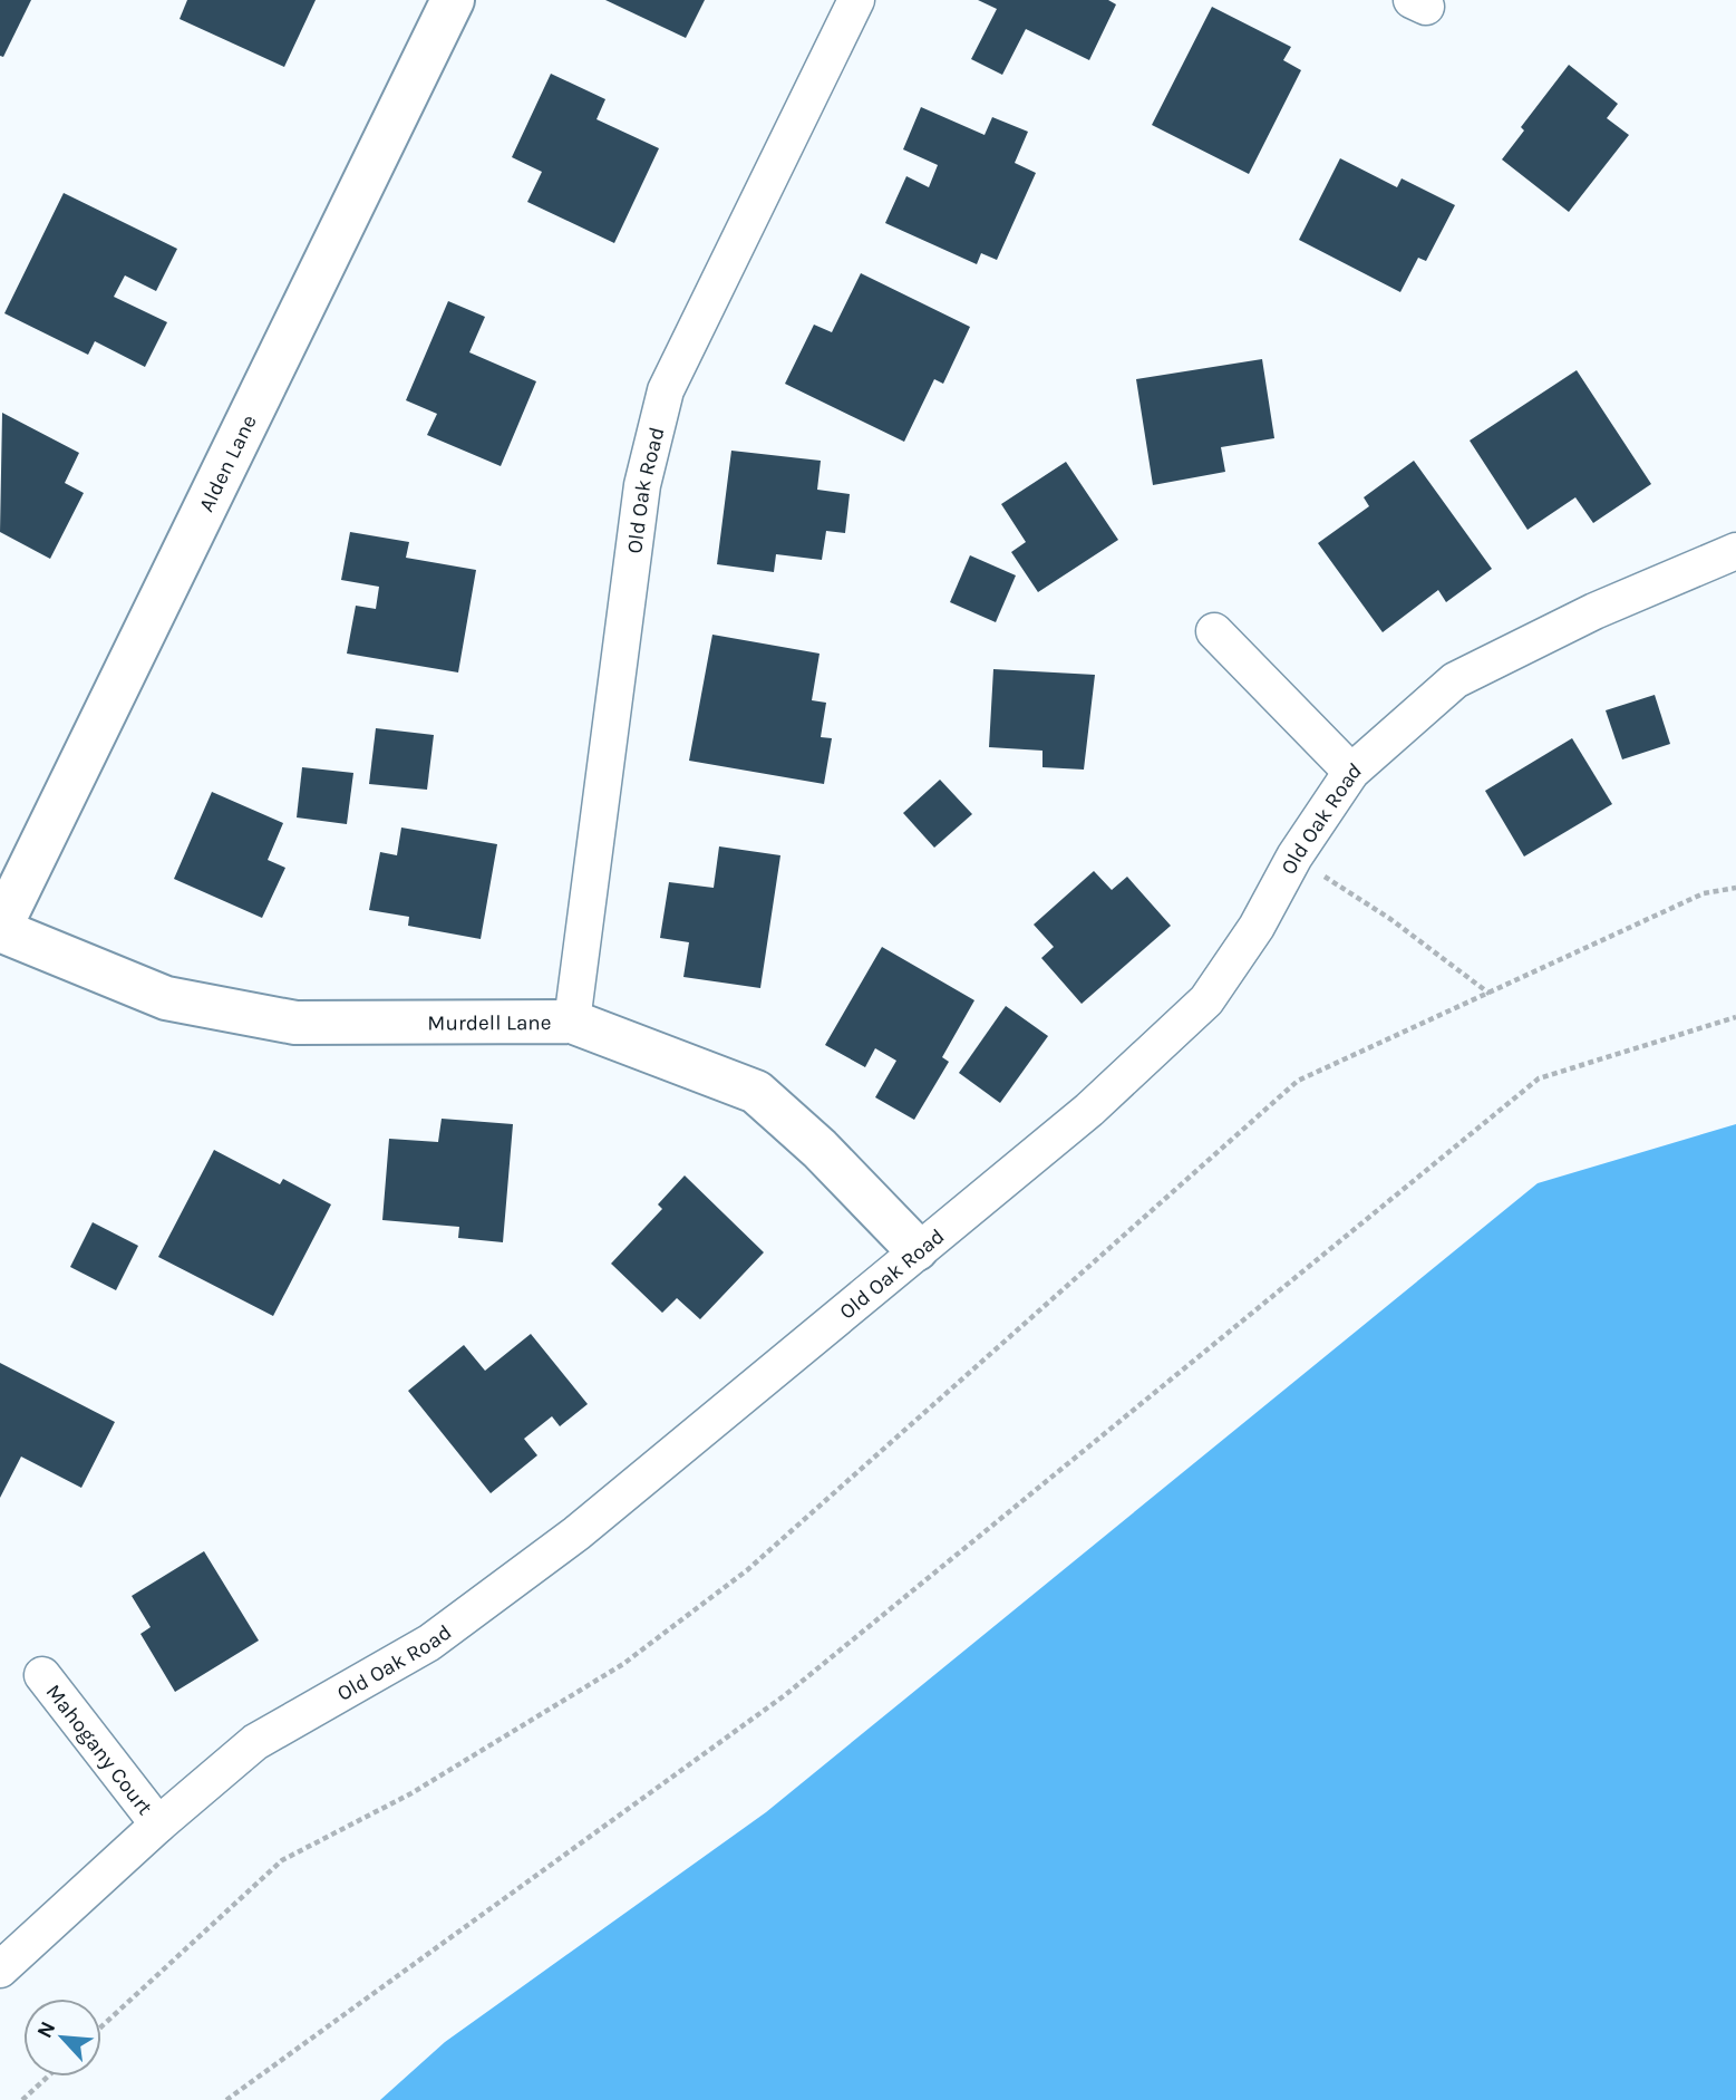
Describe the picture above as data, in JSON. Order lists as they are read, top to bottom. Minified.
{"streets":{"street":["Alden Lane","Old Oak Road","Murdell Lane","Mahogany Court"]},"crossings":[["Alden Lane","Murdell Lane"],["Old Oak Road","Murdell Lane"],["Old Oak Road","Mahogany Court"]],"north":"top left"}
